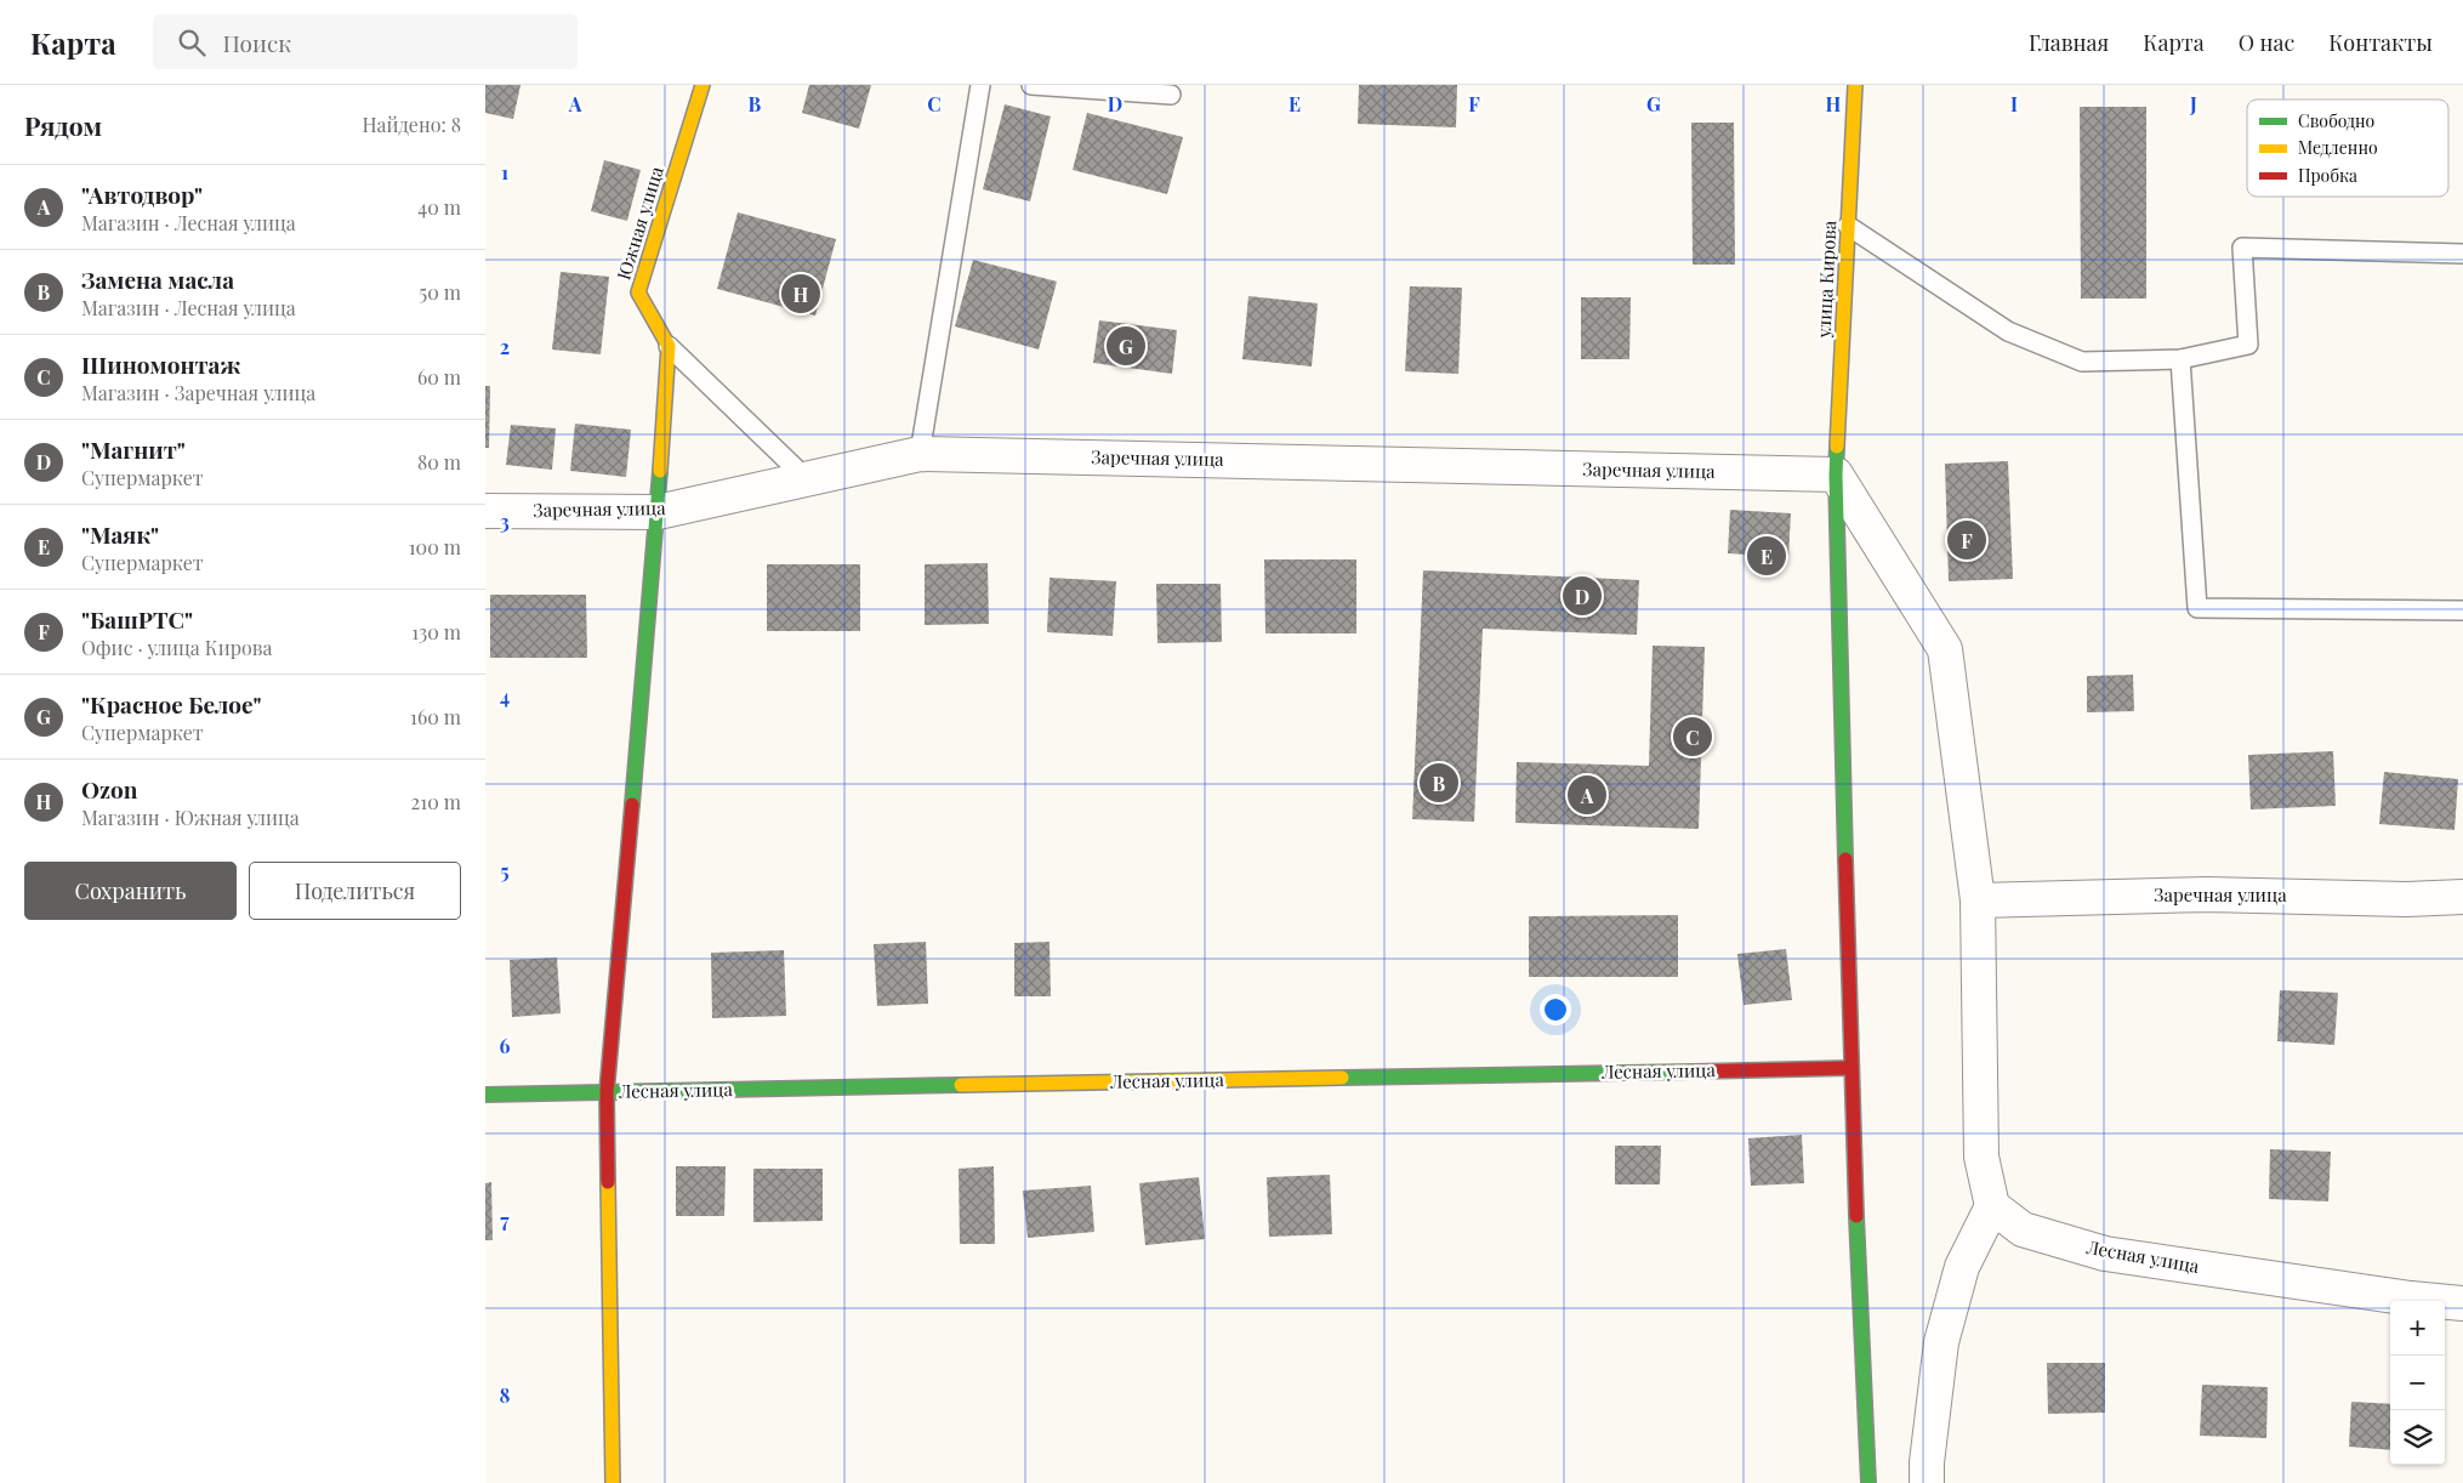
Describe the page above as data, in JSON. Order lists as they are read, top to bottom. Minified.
{"streets":{"street":["Южная улица","улица Кирова","Заречная улица","Лесная улица"]},"crossings":[["улица Кирова","Заречная улица"],["улица Кирова","Лесная улица"]],"legend":["Свободно","Медленно","Пробка"],"page":{"header":"Карта","search":"Поиск","nav":["Главная","Карта","О нас","Контакты"],"heading":["Рядом","Найдено: 8"],"list":[{"mark":"A","name":"\"Автодвор\"","note":"Магазин · Лесная улица","value":"40 m"},{"mark":"B","name":"Замена масла","note":"Магазин · Лесная улица","value":"50 m"},{"mark":"C","name":"Шиномонтаж","note":"Магазин · Заречная улица","value":"60 m"},{"mark":"D","name":"\"Магнит\"","note":"Супермаркет","value":"80 m"},{"mark":"E","name":"\"Маяк\"","note":"Супермаркет","value":"100 m"},{"mark":"F","name":"\"БашРТС\"","note":"Офис · улица Кирова","value":"130 m"},{"mark":"G","name":"\"Красное Белое\"","note":"Супермаркет","value":"160 m"},{"mark":"H","name":"Ozon","note":"Магазин · Южная улица","value":"210 m"}],"pins":["H","G","F","E","D","C","B","A"],"buttons":["Сохранить","Поделиться"],"map_buttons":["+","−"]},"grid":{"columns":["A","B","C","D","E","F","G","H","I","J"],"rows":["1","2","3","4","5","6","7","8"]}}
